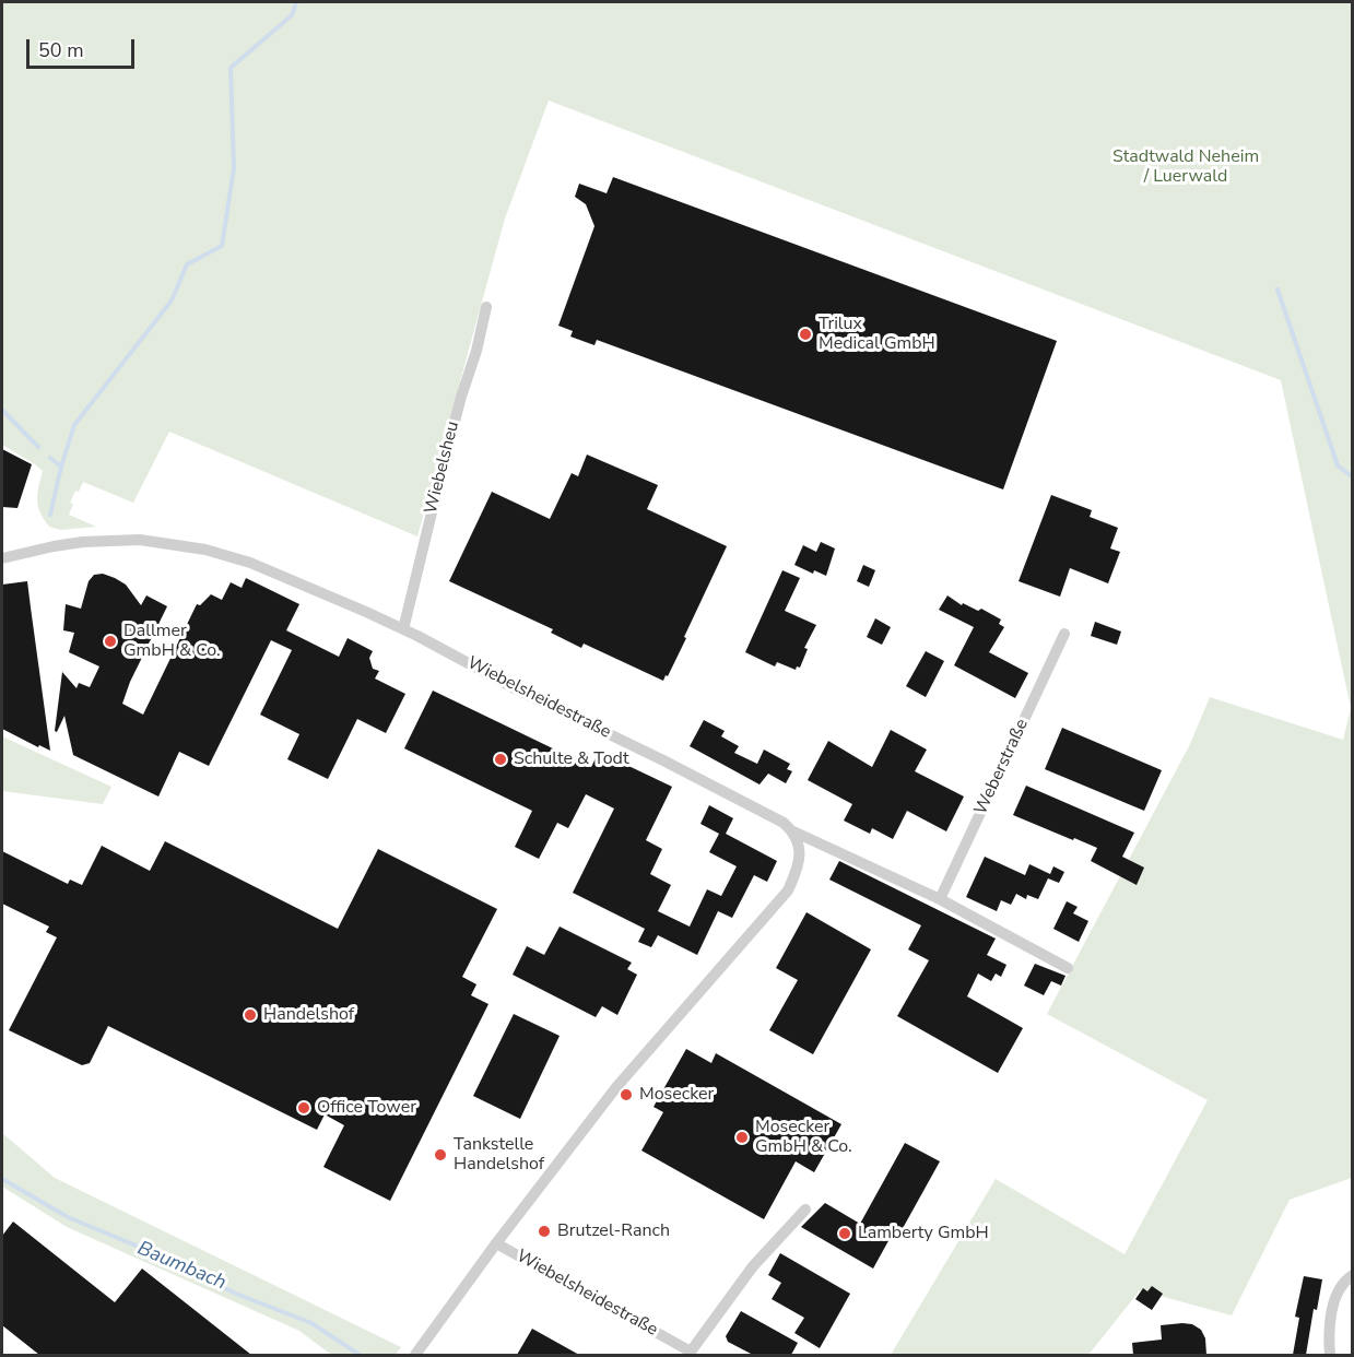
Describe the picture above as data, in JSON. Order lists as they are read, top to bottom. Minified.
{"streets":{"street":["Wiebelsheu","Wiebelsheidestraße","Weberstraße"]},"crossings":[["Wiebelsheu","Wiebelsheidestraße"]],"water":["Baumbach"],"parks":["Stadtwald Neheim / Luerwald"],"places":["Trilux Medical GmbH","Dallmer GmbH & Co.","Schulte & Todt","Handelshof","Mosecker","Office Tower","Mosecker GmbH & Co.","Tankstelle Handelshof","Brutzel-Ranch","Lamberty GmbH"],"scale_bar":"50 m"}
